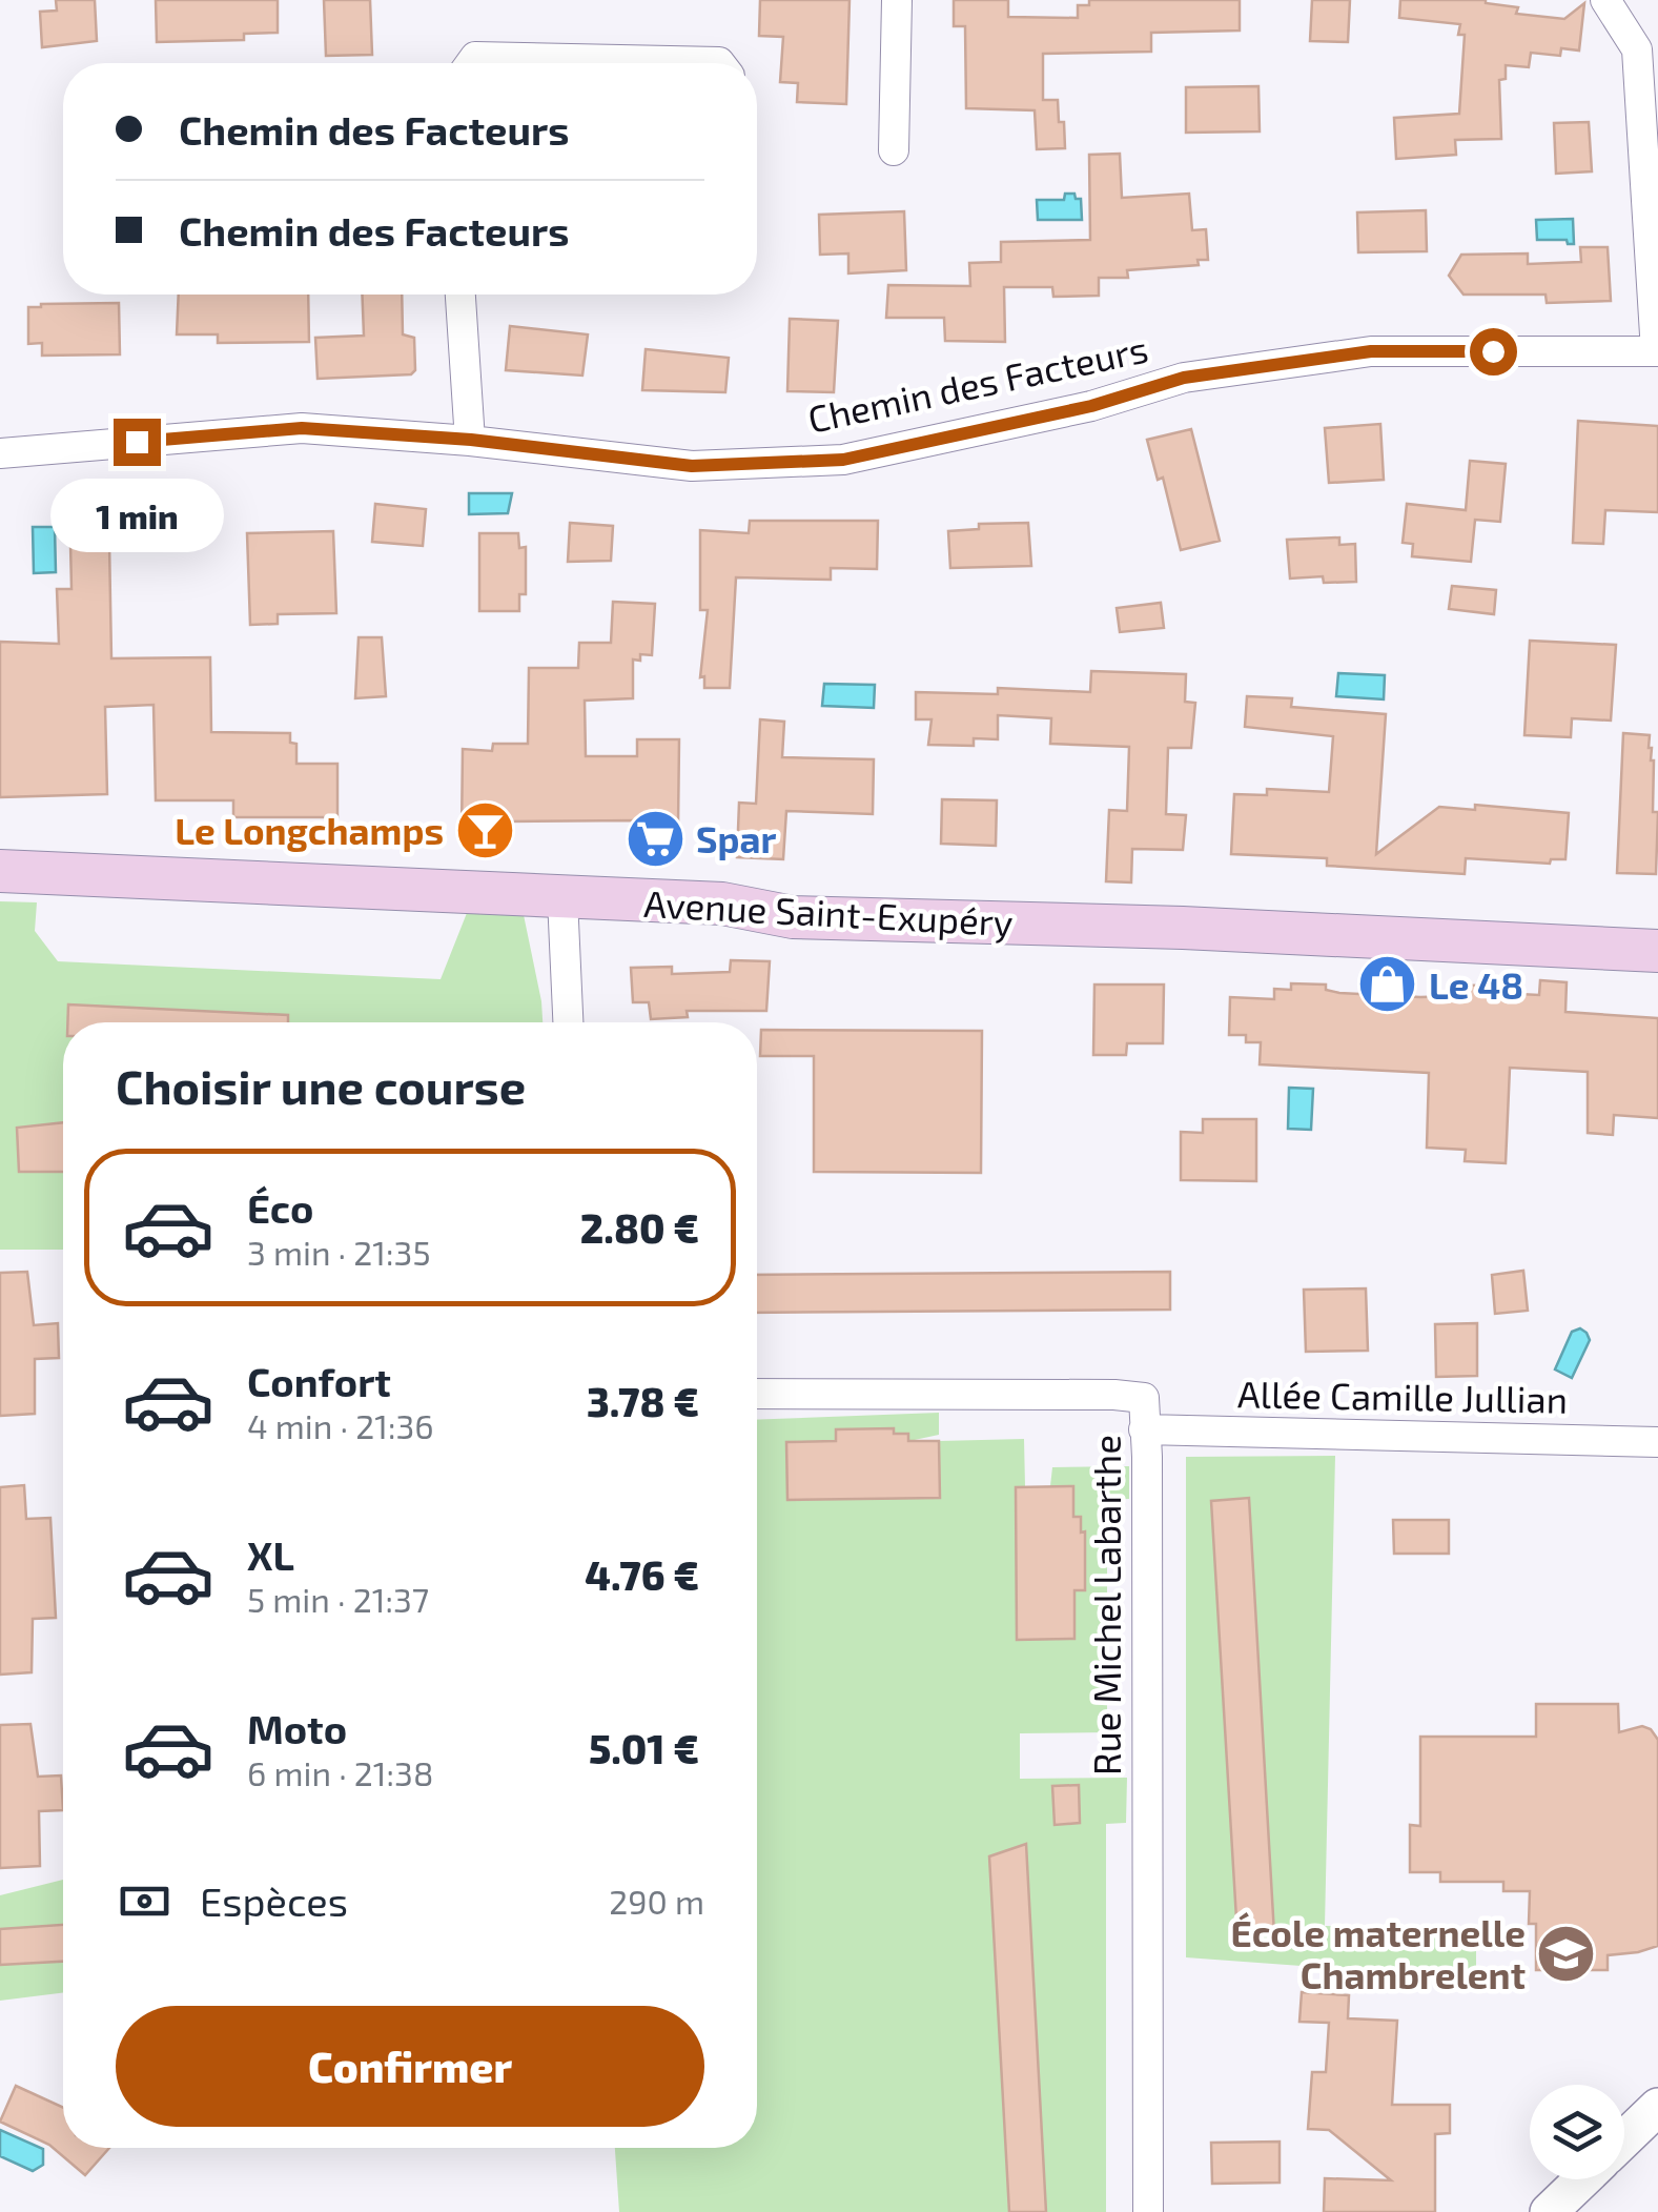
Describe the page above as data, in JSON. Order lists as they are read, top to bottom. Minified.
{"streets":{"main road":["Avenue Saint-Exupéry"],"street":["Chemin des Facteurs","Allée Camille Jullian","Rue Michel Labarthe"]},"crossings":[["Allée Camille Jullian","Rue Michel Labarthe"]],"places":{"bar":["Le Longchamps"],"supermarket":["Spar"],"shop":["Le 48"],"school or university":["École maternelle Chambrelent"]},"page":{"banner":["Chemin des Facteurs","Chemin des Facteurs"],"bubble":"1 min","heading":"Choisir une course","list":[{"name":"Éco","note":"3 min · 21:35","value":"2.80 €"},{"name":"Confort","note":"4 min · 21:36","value":"3.78 €"},{"name":"XL","note":"5 min · 21:37","value":"4.76 €"},{"name":"Moto","note":"6 min · 21:38","value":"5.01 €"}],"pay":["Espèces","290 m"],"buttons":"Confirmer"}}
